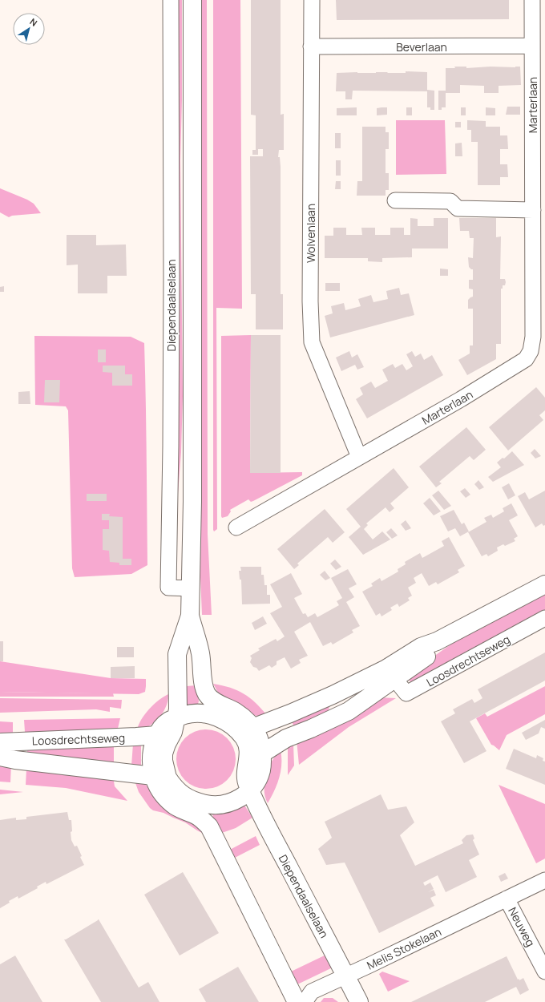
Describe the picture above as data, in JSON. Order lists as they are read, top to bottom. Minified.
{"streets":{"main road":["Diependaalselaan","Loosdrechtseweg"],"street":["Beverlaan","Marterlaan","Wolvenlaan","Neuweg","Melis Stokelaan"]},"crossings":[["Beverlaan","Marterlaan"],["Beverlaan","Wolvenlaan"],["Marterlaan","Wolvenlaan"],["Diependaalselaan","Loosdrechtseweg"],["Diependaalselaan","Melis Stokelaan"],["Neuweg","Melis Stokelaan"]],"north":"top right"}
